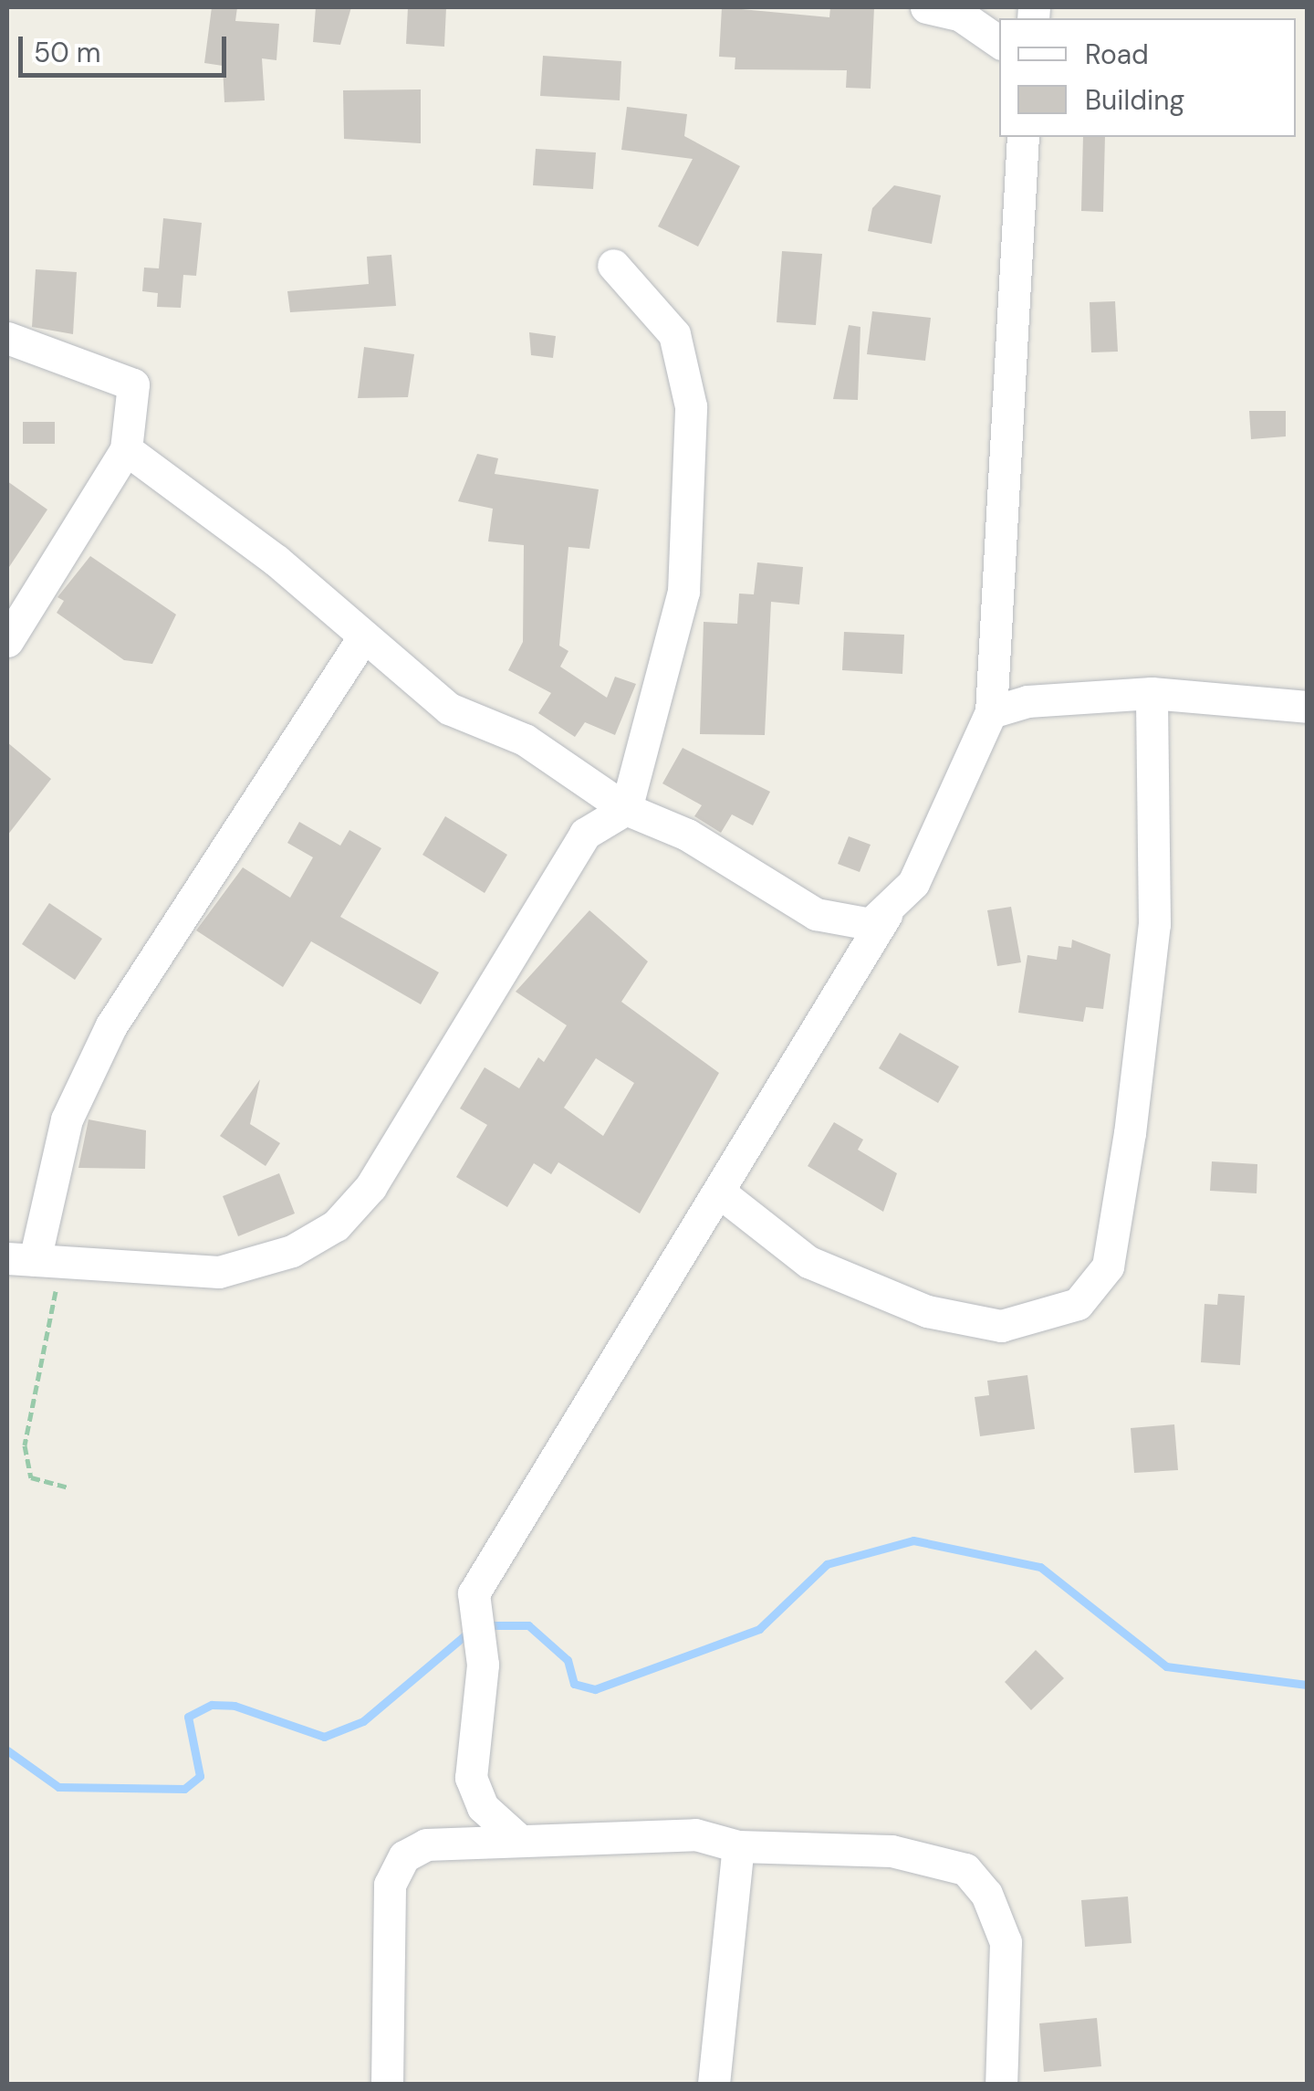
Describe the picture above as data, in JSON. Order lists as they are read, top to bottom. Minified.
{"legend":["Road","Building"],"scale_bar":"50 m"}
